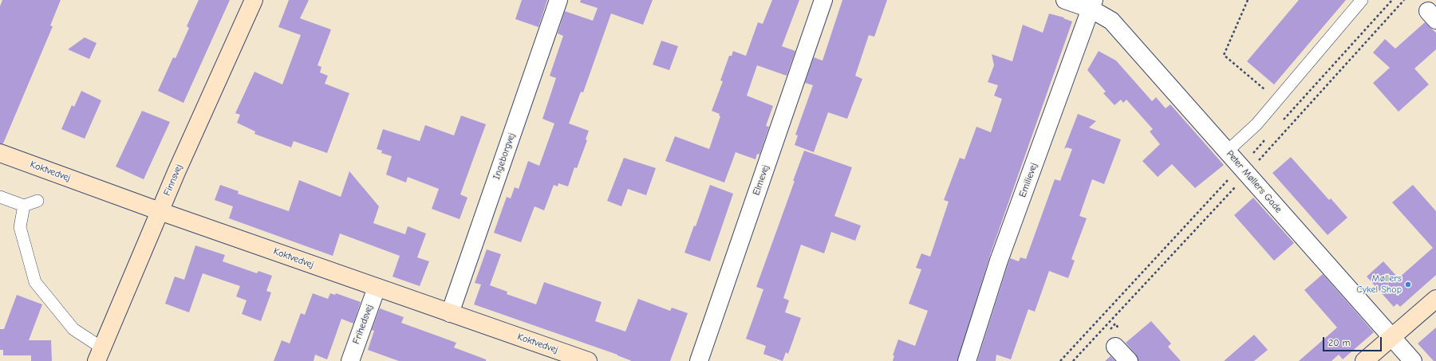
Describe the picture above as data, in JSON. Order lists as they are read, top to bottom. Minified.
{"streets":{"street":["Ingeborgvej","Koktvedvej","Finnsvej","Elmevej","Emilievej","Peter Møllers Gade","Frihedsvej"]},"crossings":[["Ingeborgvej","Koktvedvej"],["Koktvedvej","Finnsvej"],["Koktvedvej","Frihedsvej"],["Emilievej","Peter Møllers Gade"]],"places":["Møllers Cykel Shop"],"scale_bar":"20 m"}
